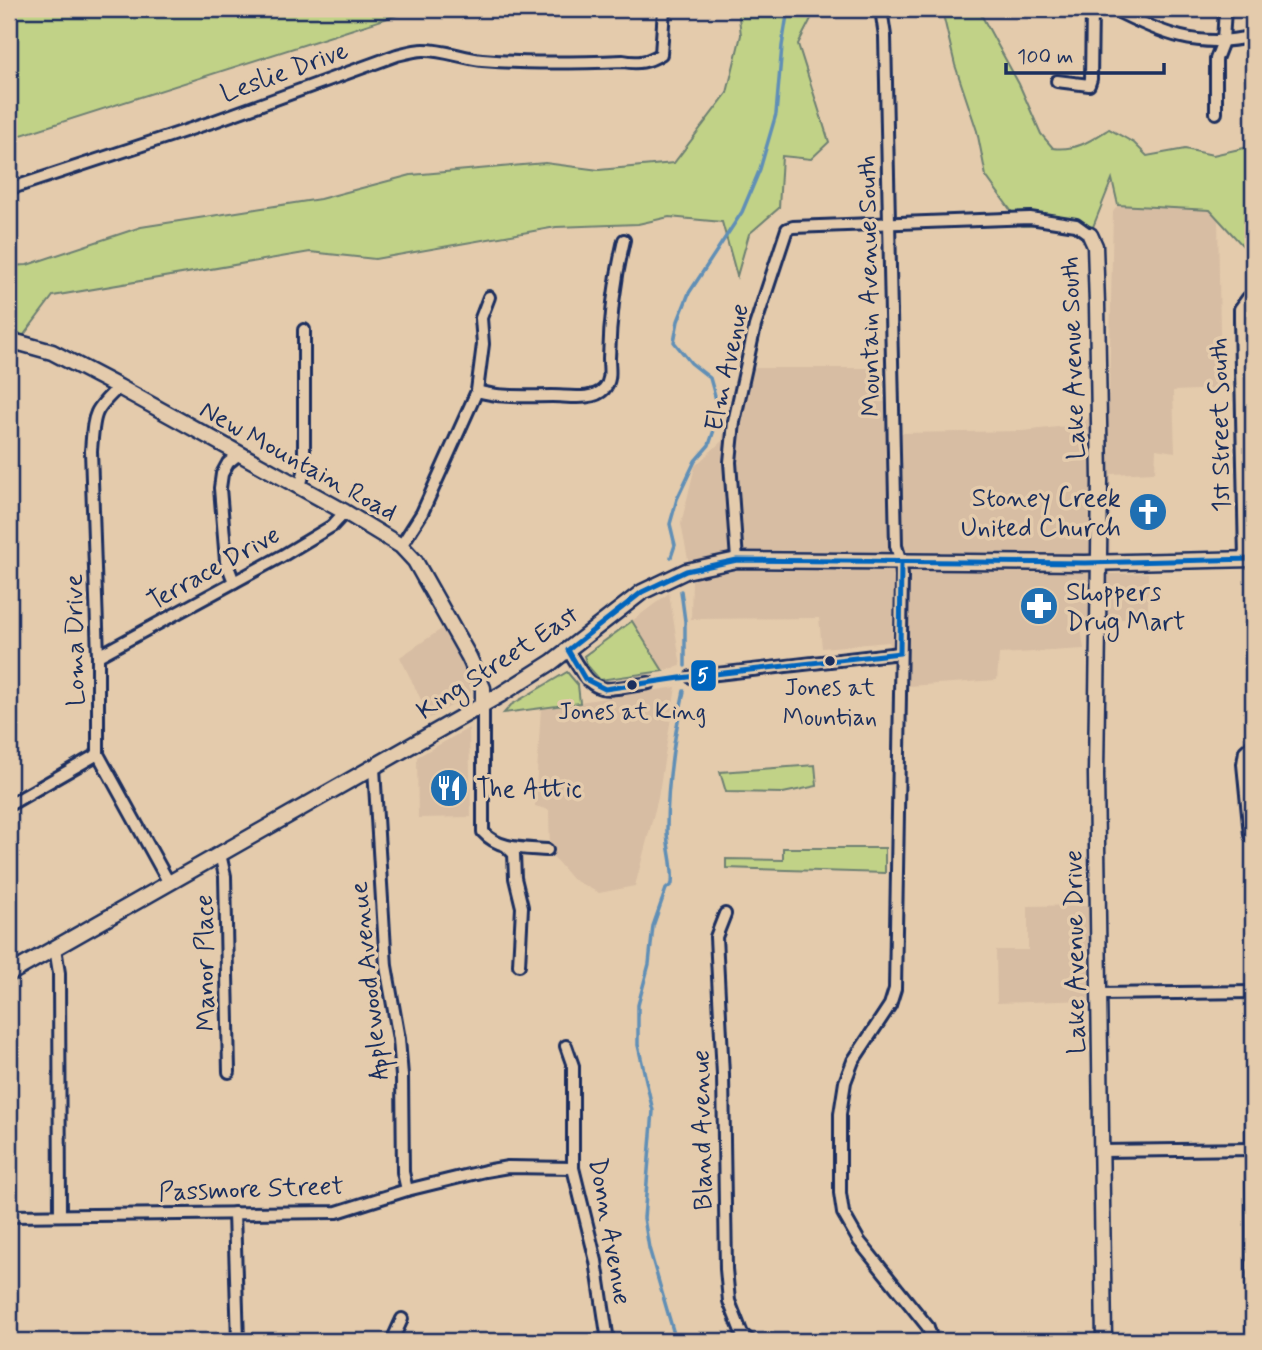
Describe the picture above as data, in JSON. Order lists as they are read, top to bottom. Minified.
{"streets":{"main road":["Lake Avenue South","New Mountain Road","King Street East","Lake Avenue Drive"],"street":["Leslie Drive","Mountain Avenue South","Elm Avenue","1st Street South","Terrace Drive","Loma Drive","Manor Place","Applewood Avenue","Bland Avenue","Passmore Street","Donn Avenue"]},"crossings":[["Mountain Avenue South","Elm Avenue"],["Mountain Avenue South","King Street East"],["Lake Avenue South","King Street East"],["Lake Avenue South","Lake Avenue Drive"],["Elm Avenue","King Street East"],["1st Street South","King Street East"],["New Mountain Road","Terrace Drive"],["New Mountain Road","Loma Drive"],["New Mountain Road","King Street East"],["Terrace Drive","Loma Drive"],["Loma Drive","King Street East"],["King Street East","Lake Avenue Drive"],["King Street East","Manor Place"],["King Street East","Applewood Avenue"],["Applewood Avenue","Passmore Street"],["Passmore Street","Donn Avenue"]],"places":{"church":["Stoney Creek United Church"],"pharmacy":["Shoppers Drug Mart"],"other":["Jones at Mountian","Jones at King"],"restaurant":["The Attic"]},"lines":["transit line 5"],"scale_bar":"100 m"}
